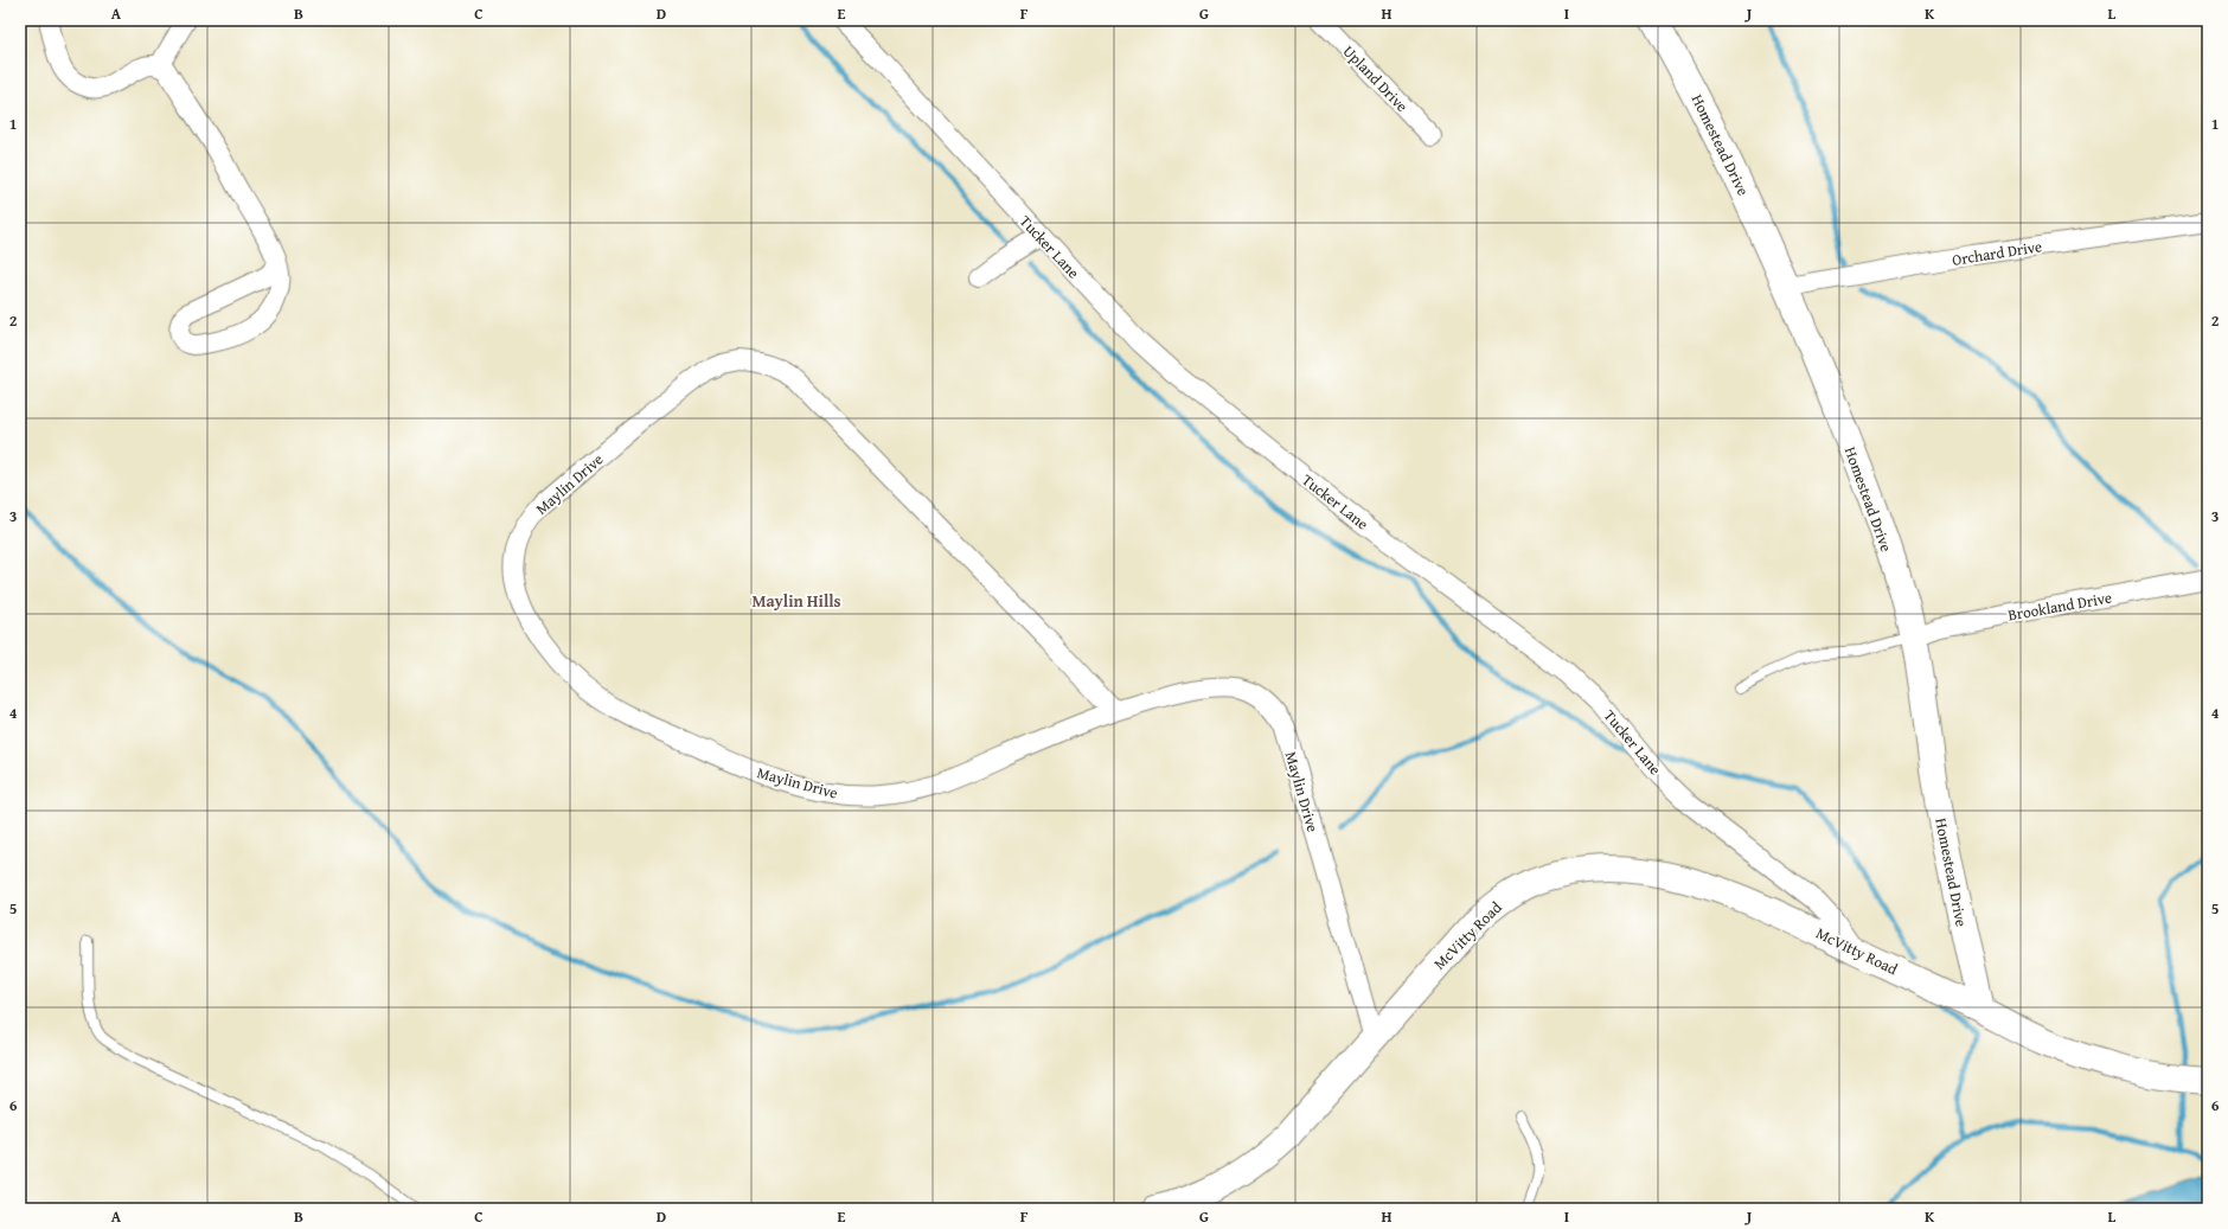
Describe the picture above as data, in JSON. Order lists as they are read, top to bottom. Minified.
{"streets":{"street":["Upland Drive","Homestead Drive","Tucker Lane","Orchard Drive","Maylin Drive","Brookland Drive","McVitty Road"]},"crossings":[["Homestead Drive","Orchard Drive"],["Homestead Drive","Brookland Drive"],["Homestead Drive","McVitty Road"],["Tucker Lane","McVitty Road"],["Maylin Drive","McVitty Road"]],"districts":["Maylin Hills"],"grid":{"columns":["A","B","C","D","E","F","G","H","I","J","K","L"],"rows":["1","2","3","4","5","6"]}}
